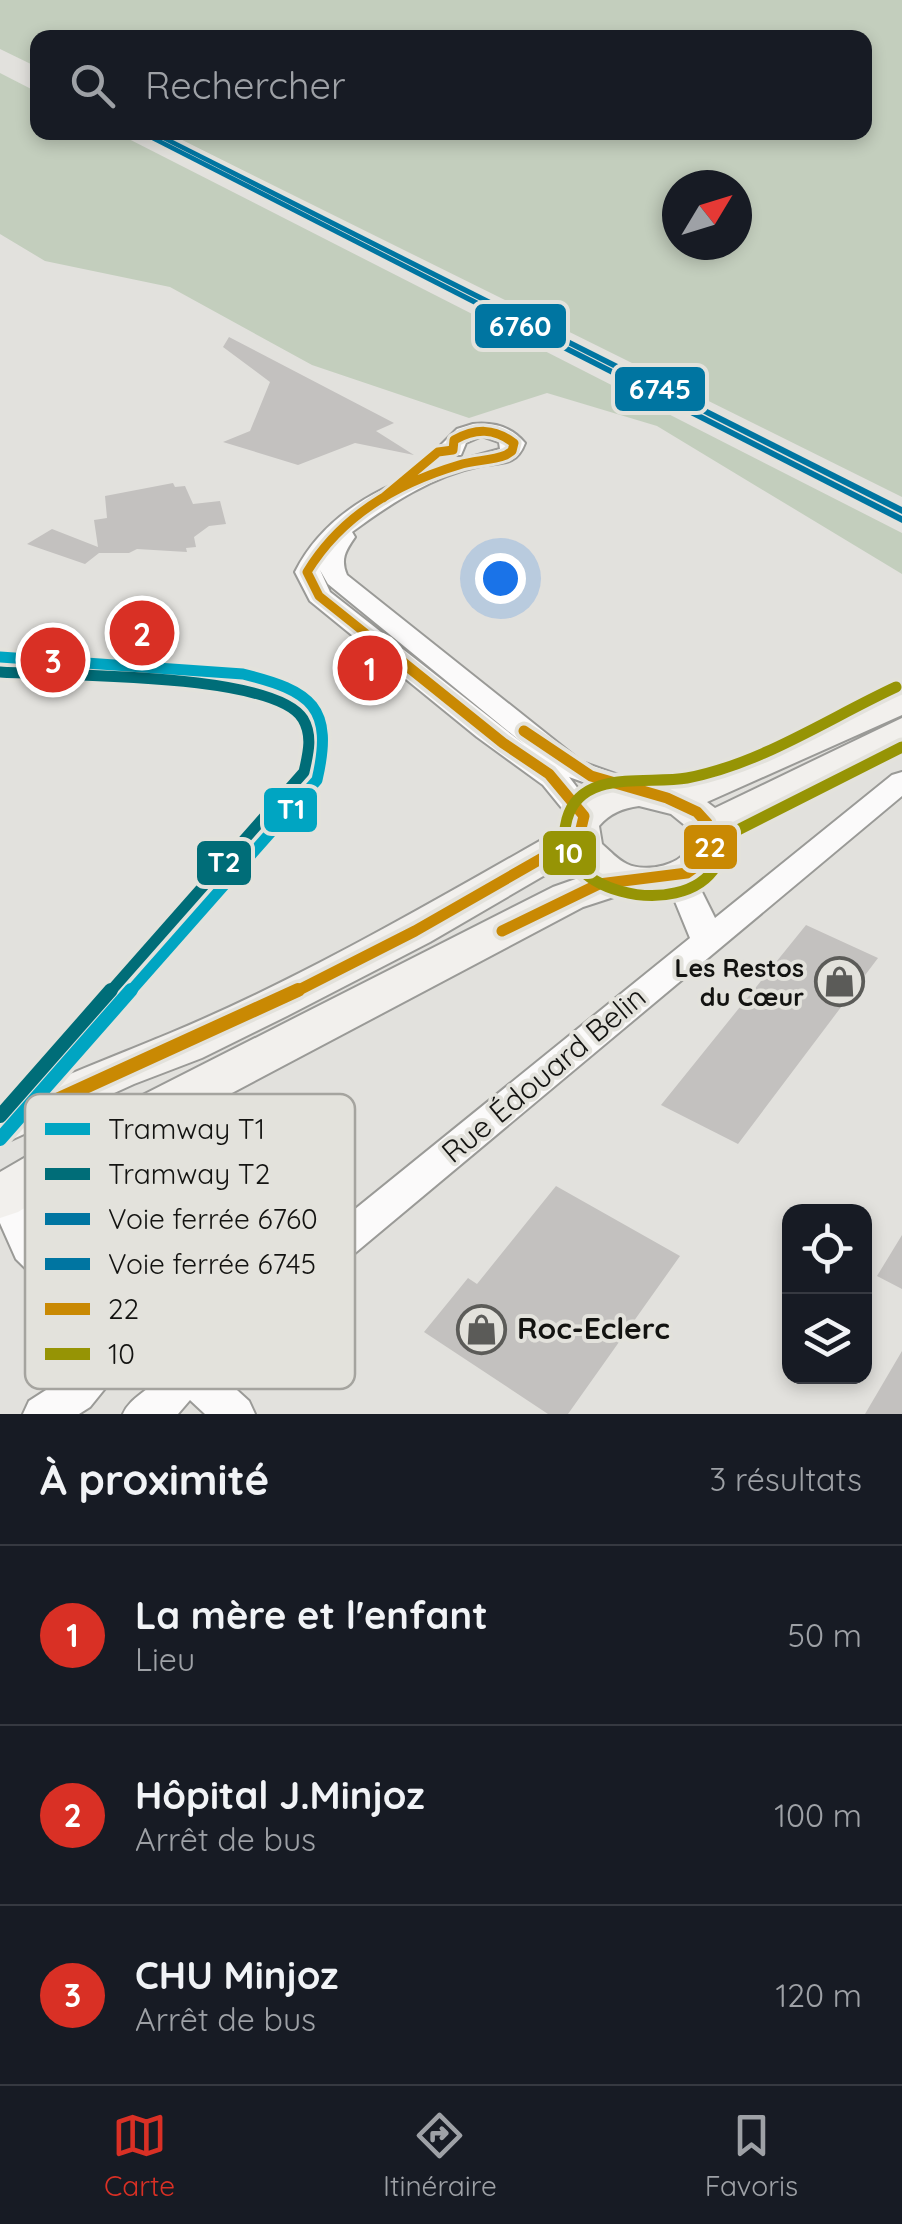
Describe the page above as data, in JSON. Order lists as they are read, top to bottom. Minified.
{"streets":{"street":["Rue Édouard Belin"]},"places":{"shop":["Les Restos du Cœur","Roc-Eclerc"]},"lines":["rail line 6760","rail line 6745","transit line 22","tram line T1","tram line T2","transit line 10"],"legend":["Tramway T1","Tramway T2","Voie ferrée 6760","Voie ferrée 6745","22","10"],"north":"top right","page":{"search":"Rechercher","pins":["2","3","1"],"heading":["À proximité","3 résultats"],"list":[{"mark":"1","name":"La mère et l'enfant","note":"Lieu","value":"50 m"},{"mark":"2","name":"Hôpital J.Minjoz","note":"Arrêt de bus","value":"100 m"},{"mark":"3","name":"CHU Minjoz","note":"Arrêt de bus","value":"120 m"}],"nav":["Carte","Itinéraire","Favoris"]}}
